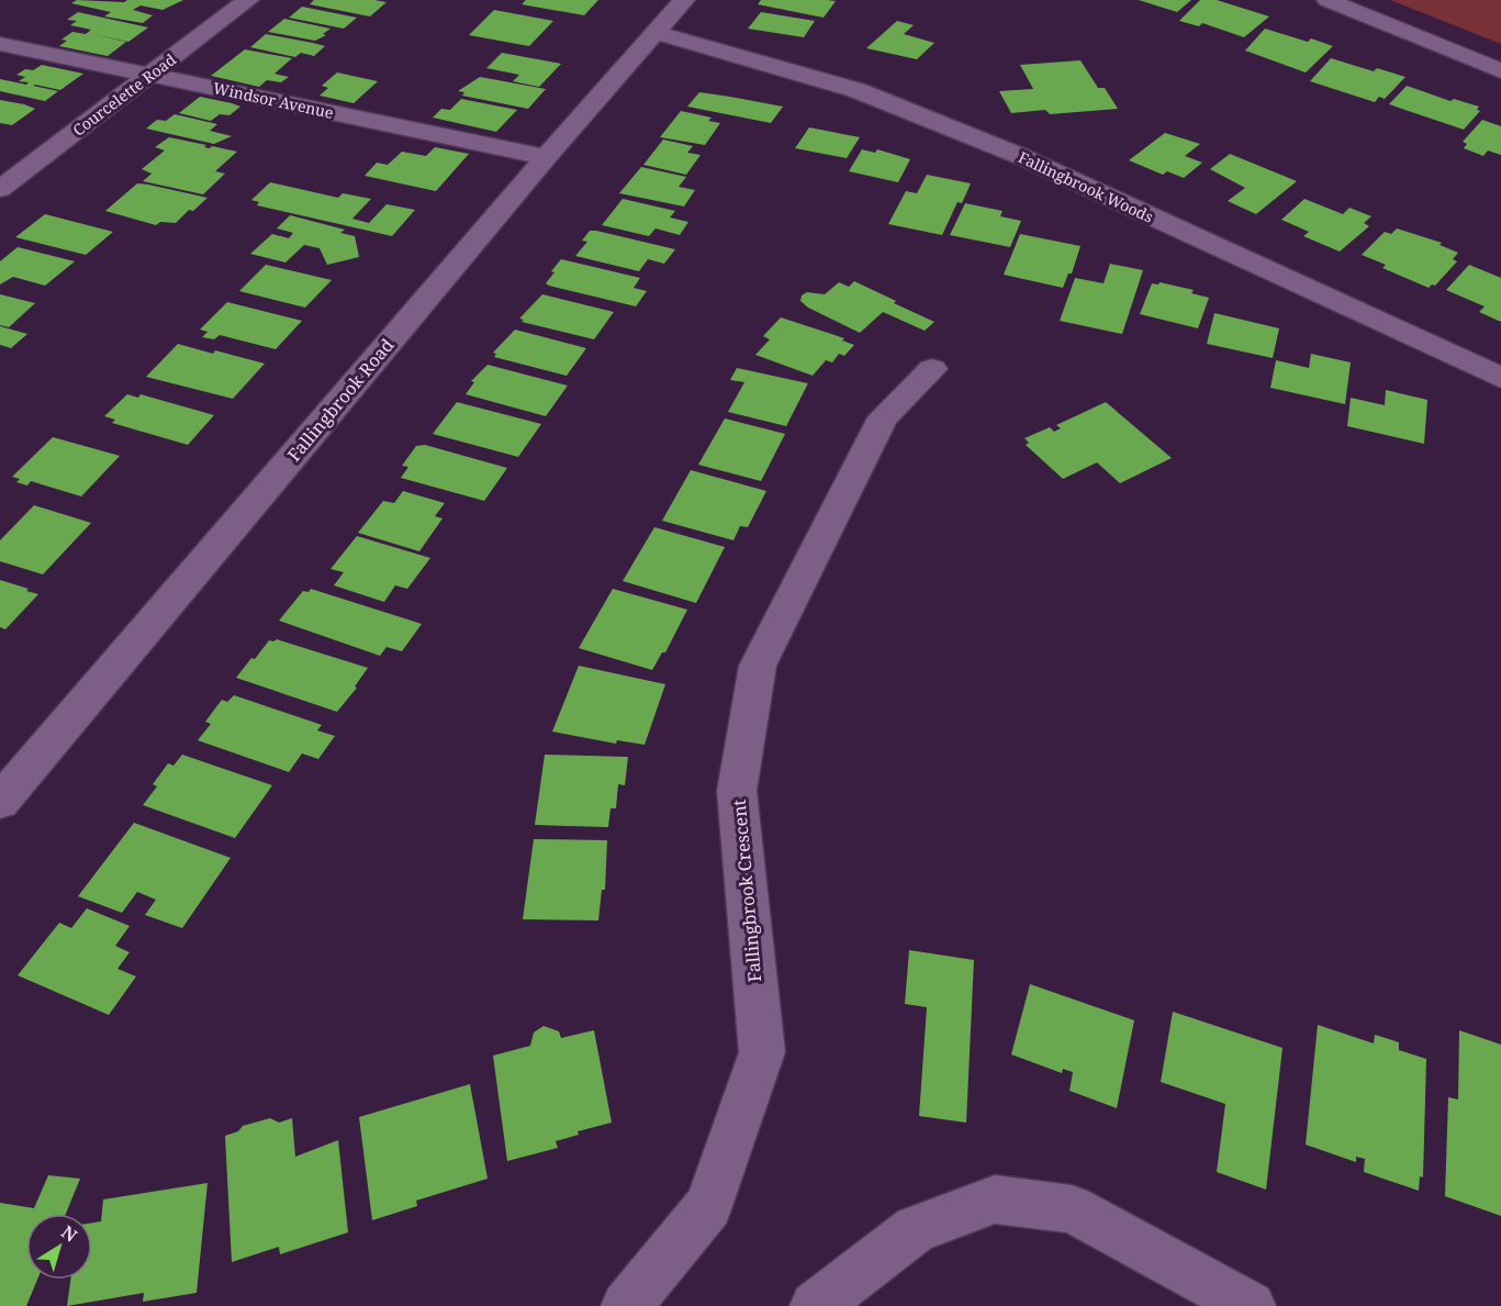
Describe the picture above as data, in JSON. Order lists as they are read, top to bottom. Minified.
{"streets":{"street":["Courcelette Road","Windsor Avenue","Fallingbrook Woods","Fallingbrook Road","Fallingbrook Crescent"]},"crossings":[["Courcelette Road","Windsor Avenue"],["Windsor Avenue","Fallingbrook Road"],["Fallingbrook Woods","Fallingbrook Road"]],"north":"top right"}
